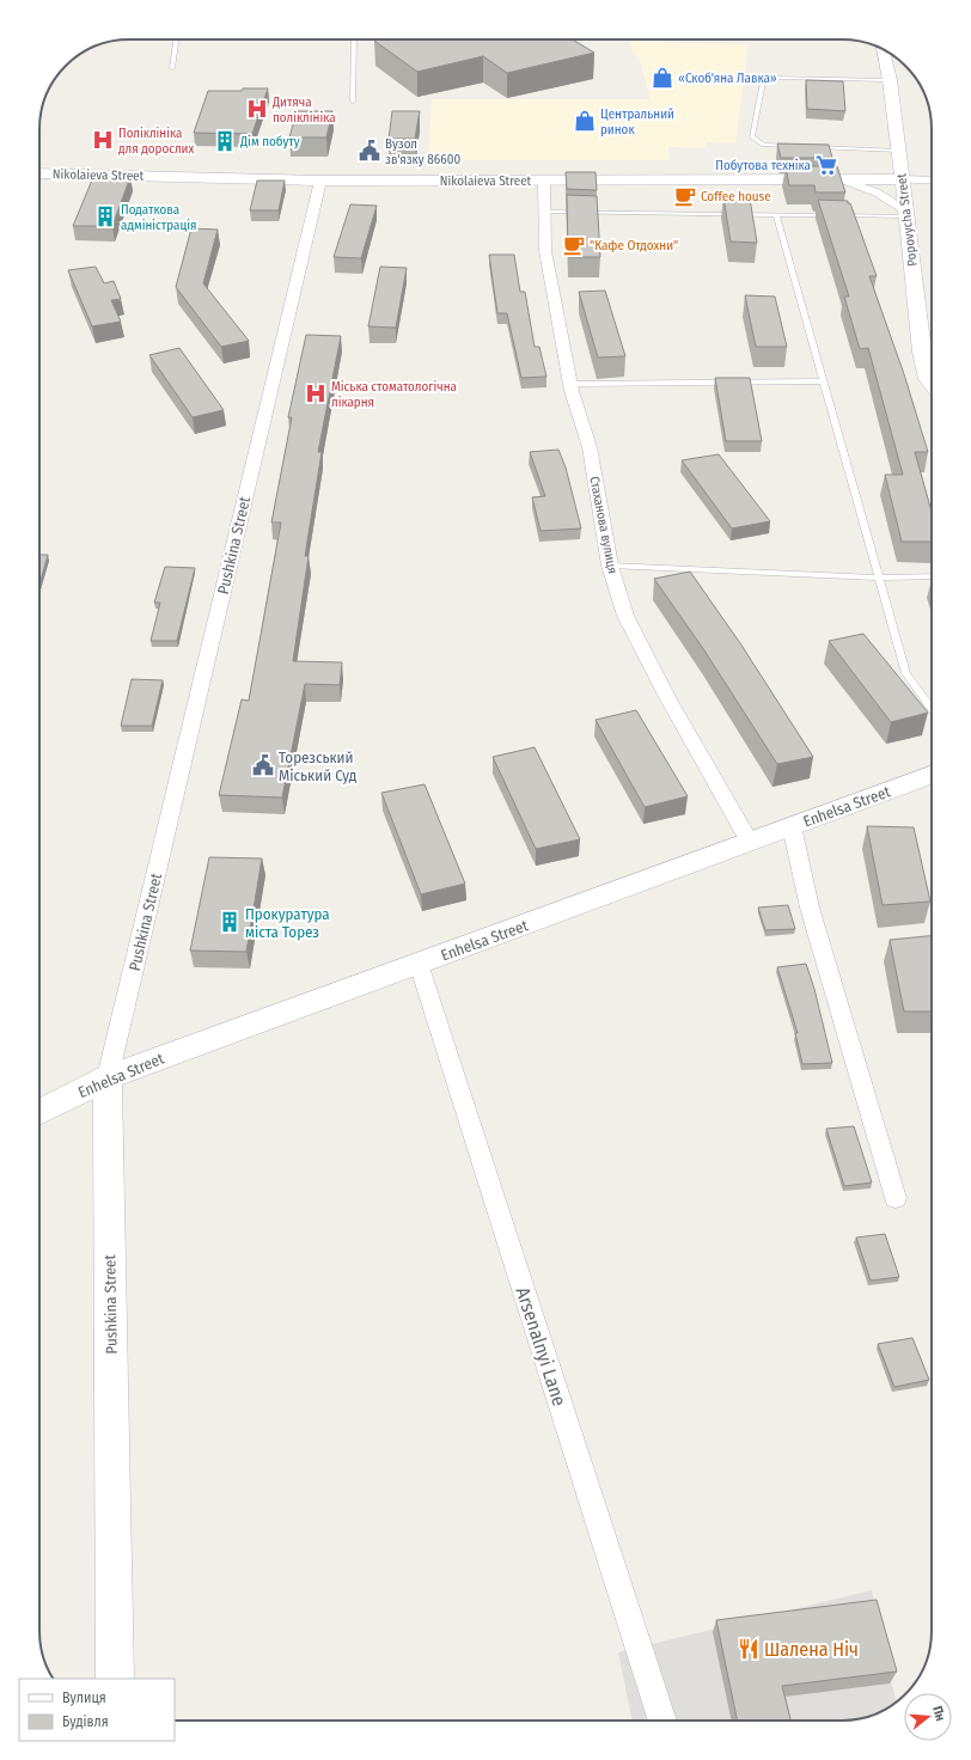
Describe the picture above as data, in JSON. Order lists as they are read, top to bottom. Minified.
{"streets":{"street":["Nikolaieva Street","Popovycha Street","Стаханова вулиця","Pushkina Street","Enhelsa Street","Arsenalnyi Lane"]},"crossings":[["Nikolaieva Street","Popovycha Street"],["Nikolaieva Street","Стаханова вулиця"],["Nikolaieva Street","Pushkina Street"],["Стаханова вулиця","Enhelsa Street"],["Pushkina Street","Enhelsa Street"],["Enhelsa Street","Arsenalnyi Lane"]],"places":{"shop":["«Скоб'яна Лавка»","Центральний ринок"],"hospital":["Дитяча поліклініка","Поліклініка для дорослих","Міська стоматологічна лікарня"],"building":["Дім побуту","Податкова адміністрація","Прокуратура міста Торез"],"public building":["Вузол зв'язку 86600","Торезський Міський Суд"],"supermarket":["Побутова техніка"],"cafe":["Coffee house","\"Кафе Отдохни\""],"restaurant":["Шалена Нiч"]},"legend":["Вулиця","Будівля"],"north":"right"}
